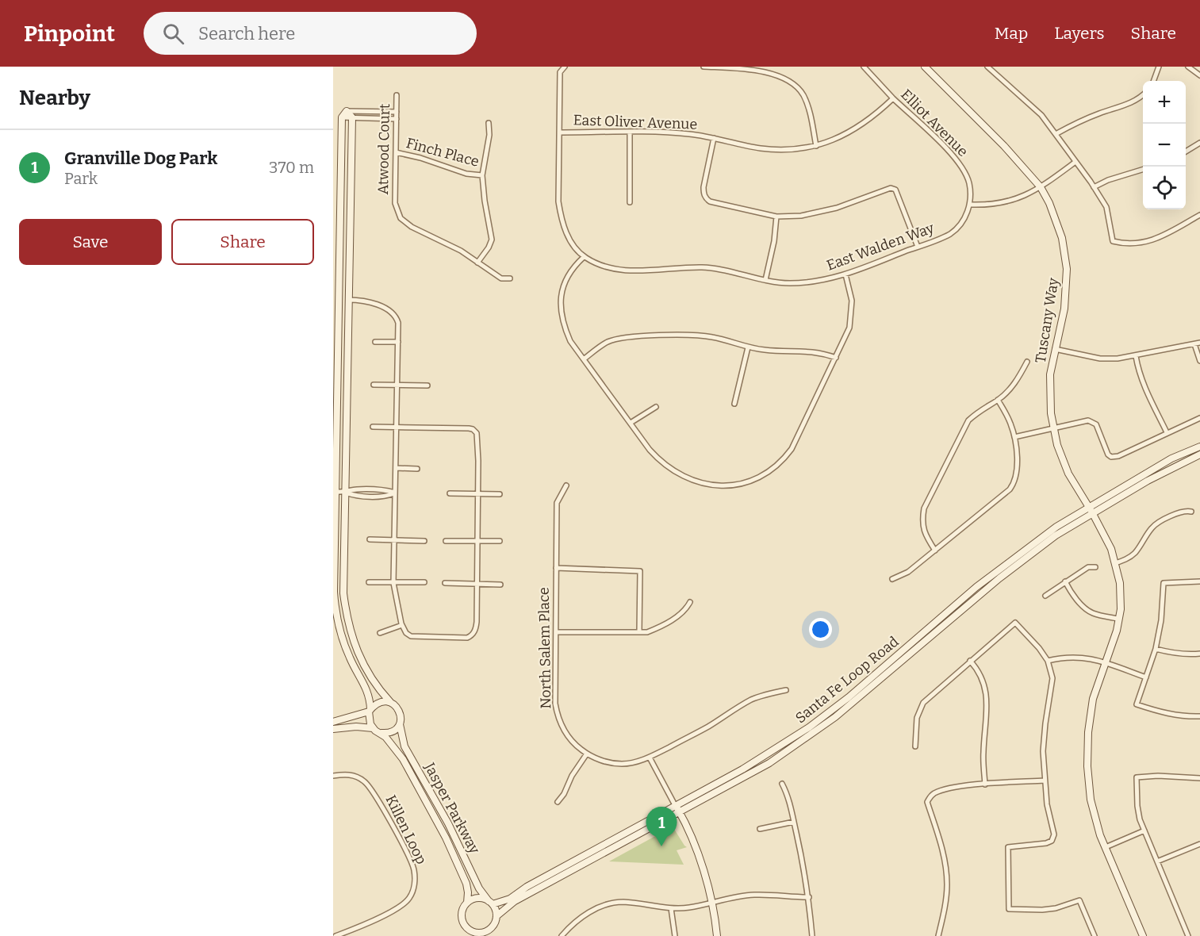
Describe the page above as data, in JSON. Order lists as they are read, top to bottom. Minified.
{"streets":{"street":["East Oliver Avenue","Elliot Avenue","Atwood Court","Finch Place","East Walden Way","Tuscany Way","North Salem Place","Santa Fe Loop Road","Jasper Parkway","Killen Loop"]},"crossings":[["East Oliver Avenue","Elliot Avenue"],["East Oliver Avenue","East Walden Way"],["Elliot Avenue","East Walden Way"],["Atwood Court","Finch Place"],["Tuscany Way","Santa Fe Loop Road"],["Santa Fe Loop Road","Jasper Parkway"]],"page":{"header":"Pinpoint","search":"Search here","nav":["Map","Layers","Share"],"heading":"Nearby","map_buttons":["+","−"],"list":[{"mark":"1","name":"Granville Dog Park","note":"Park","value":"370 m"}],"buttons":["Save","Share"],"pins":"1"}}
